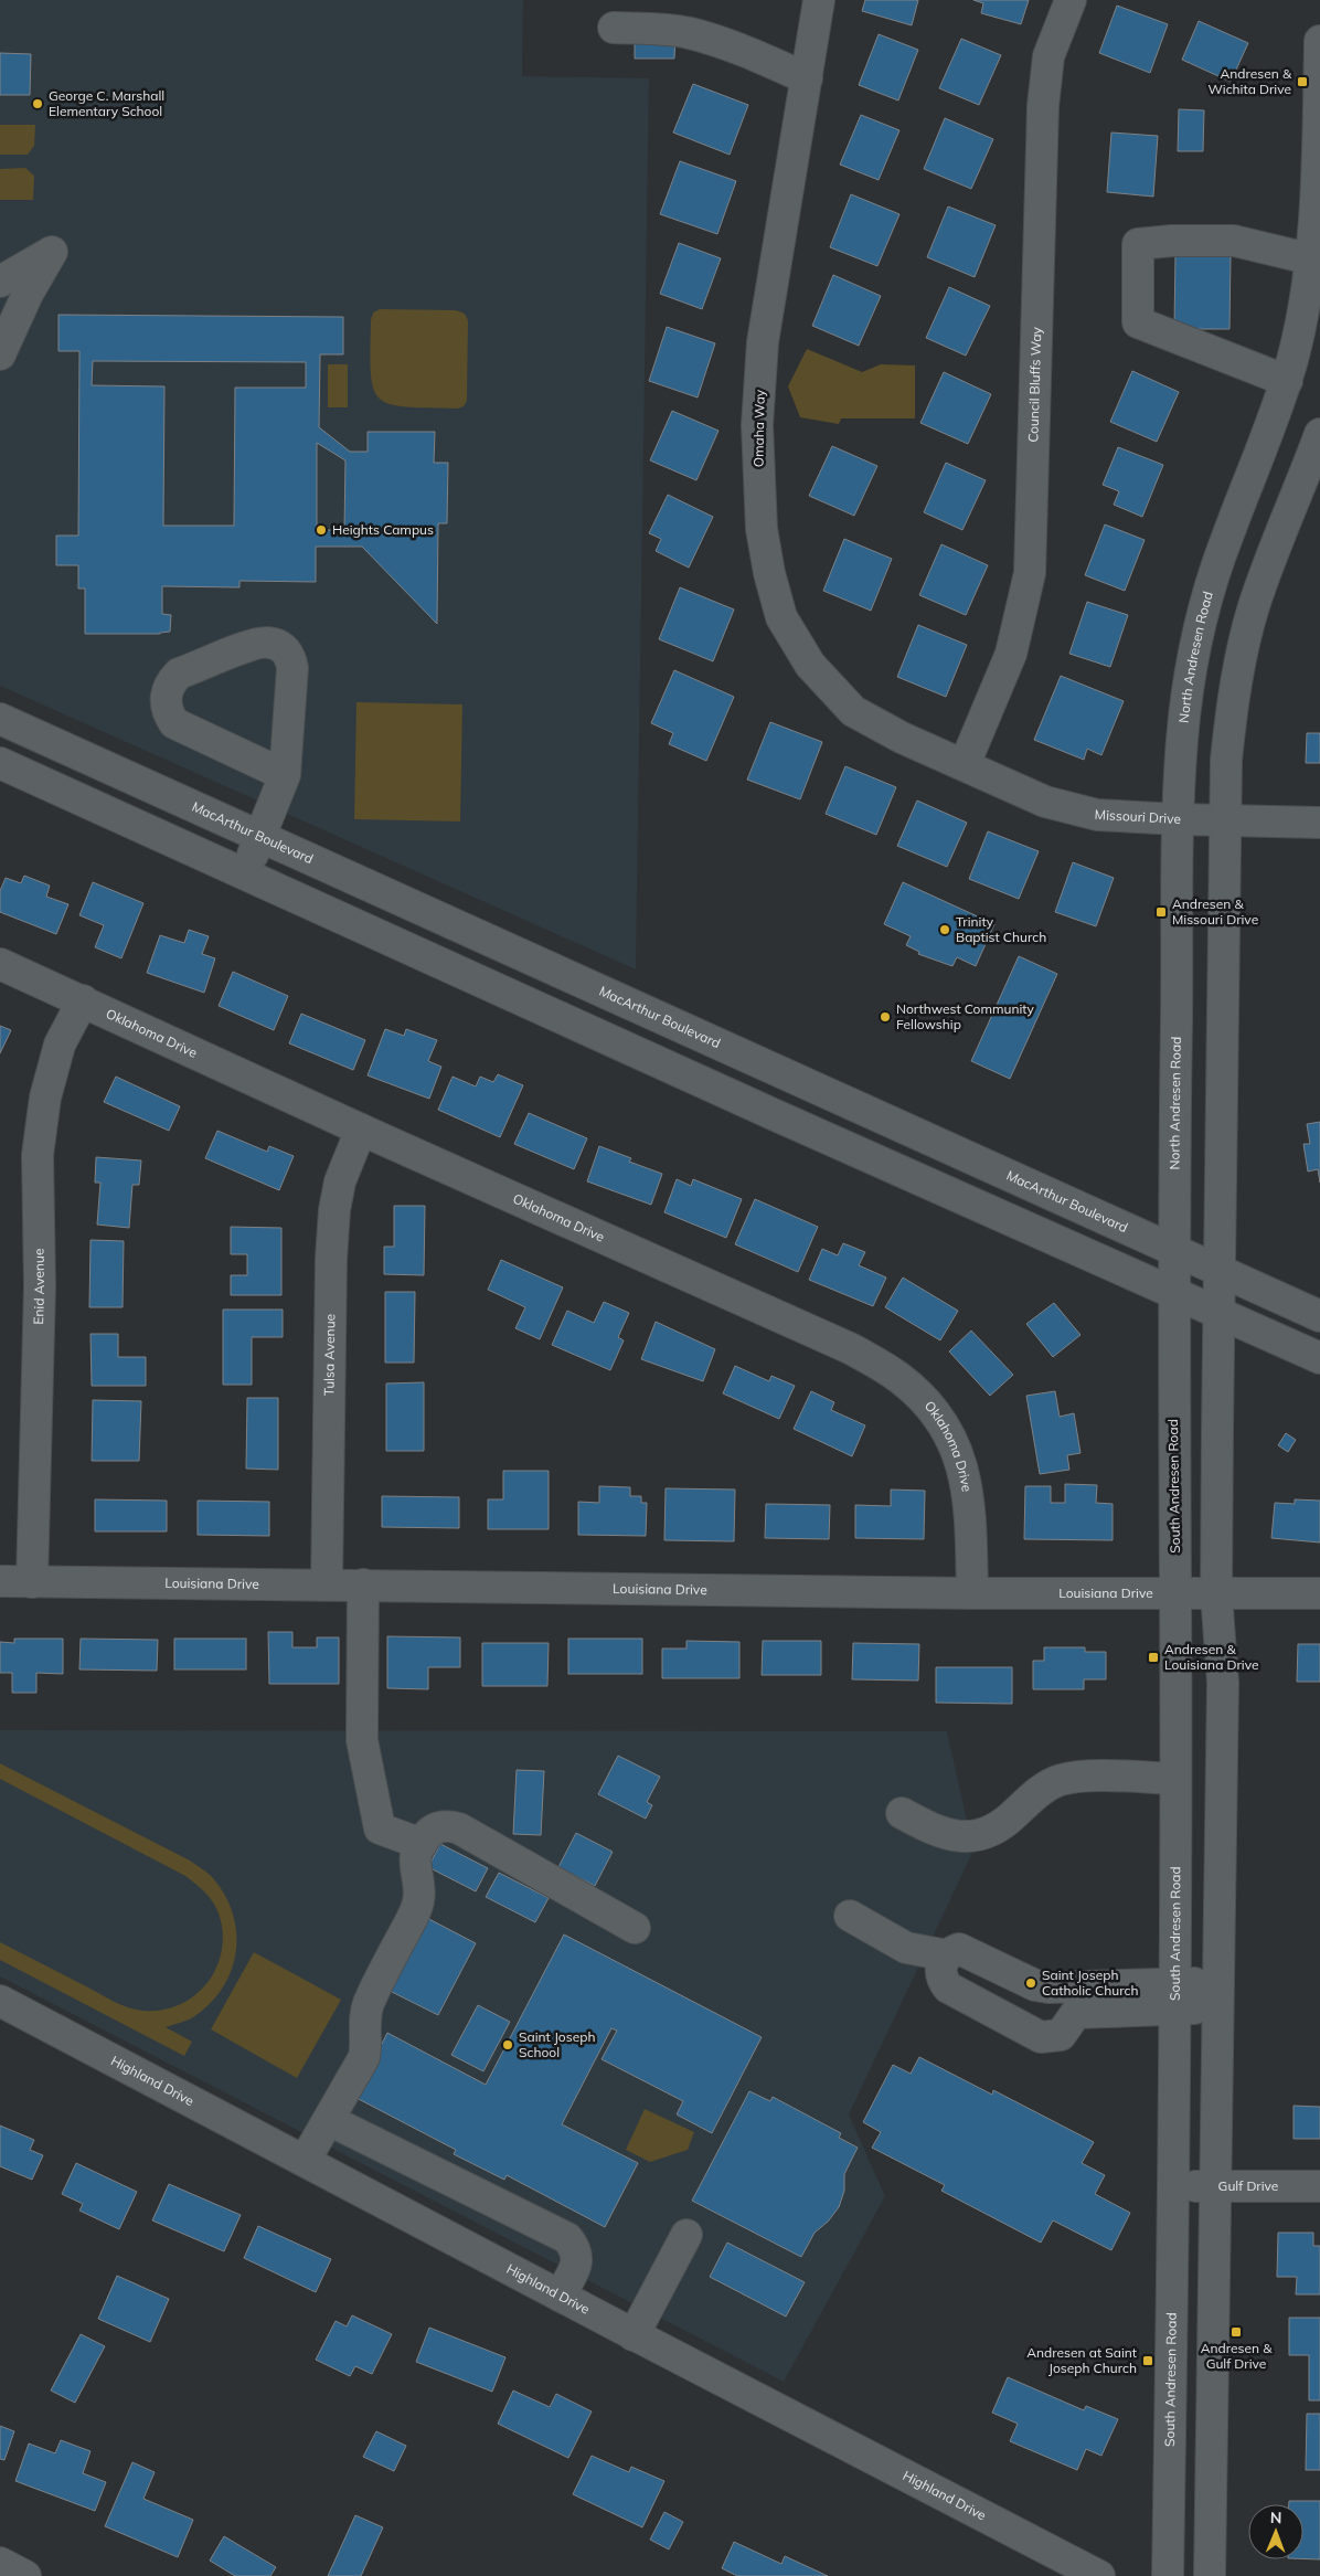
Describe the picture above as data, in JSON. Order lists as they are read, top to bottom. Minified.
{"streets":{"street":["Council Bluffs Way","Omaha Way","North Andresen Road","Missouri Drive","MacArthur Boulevard","Oklahoma Drive","Enid Avenue","Tulsa Avenue","South Andresen Road","Louisiana Drive","Highland Drive","Gulf Drive"]},"crossings":[["Council Bluffs Way","Omaha Way"],["Council Bluffs Way","Missouri Drive"],["Omaha Way","Missouri Drive"],["North Andresen Road","Missouri Drive"],["North Andresen Road","MacArthur Boulevard"],["North Andresen Road","South Andresen Road"],["Oklahoma Drive","Enid Avenue"],["Oklahoma Drive","Tulsa Avenue"],["Oklahoma Drive","Louisiana Drive"],["Enid Avenue","Louisiana Drive"],["Tulsa Avenue","Louisiana Drive"],["South Andresen Road","Louisiana Drive"],["South Andresen Road","Gulf Drive"]],"places":{"transit":["Andresen & Wichita Drive","Andresen & Missouri Drive","Andresen & Louisiana Drive","Andresen & Gulf Drive","Andresen at Saint Joseph Church"],"other":["George C. Marshall Elementary School","Heights Campus","Trinity Baptist Church","Northwest Community Fellowship","Saint Joseph Catholic Church","Saint Joseph School"]},"north":"top"}
